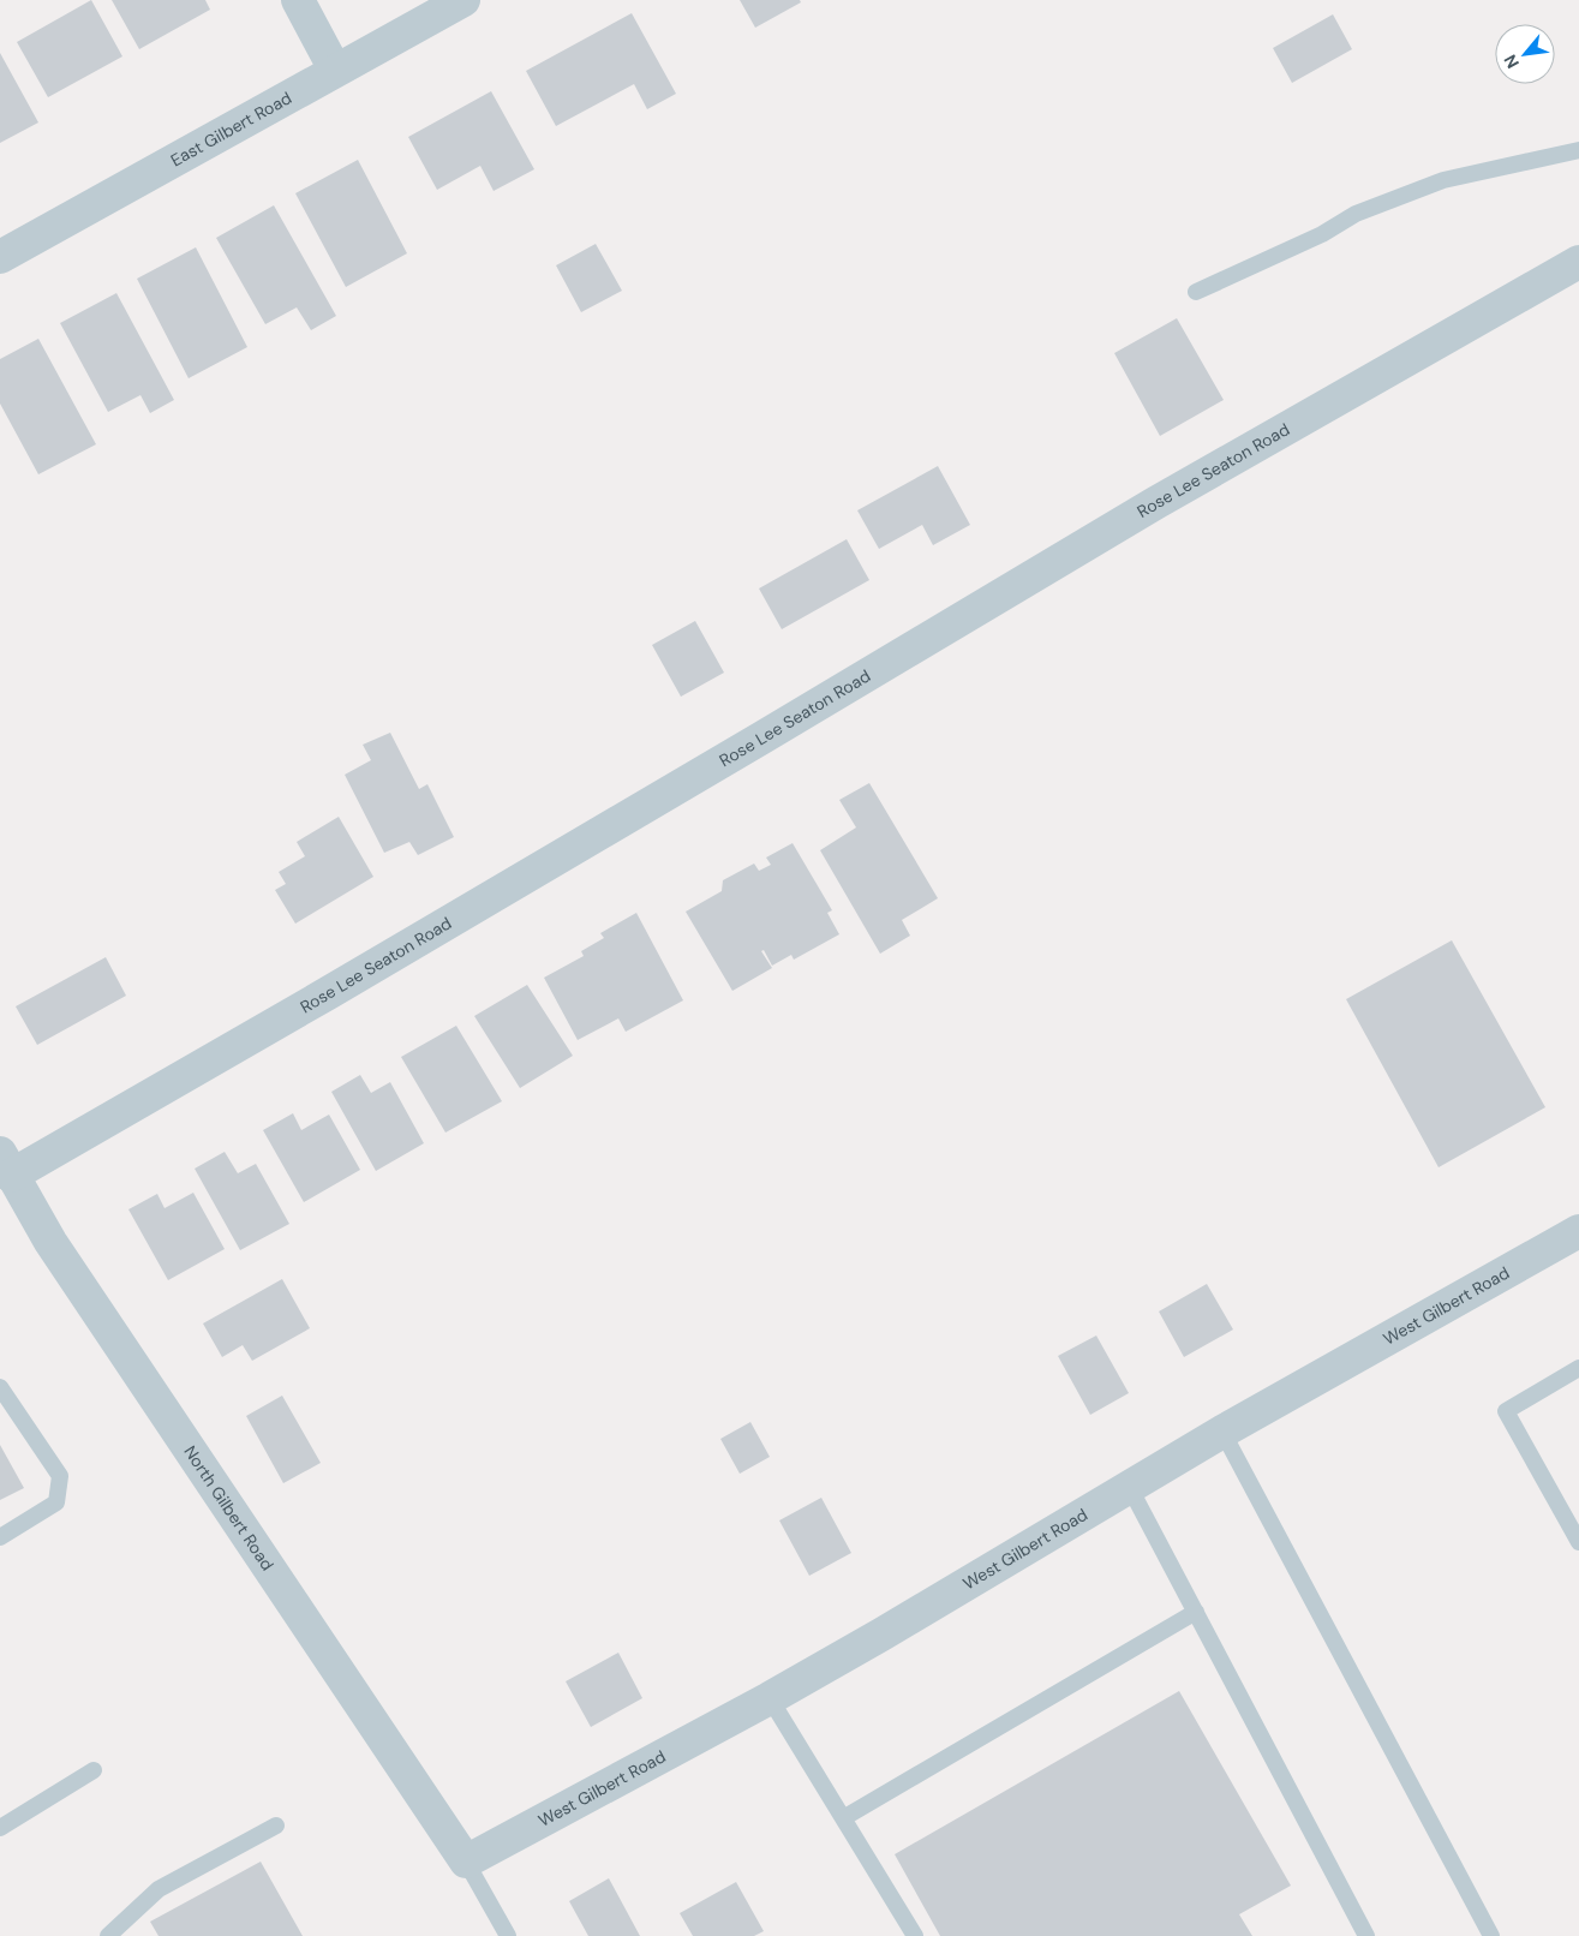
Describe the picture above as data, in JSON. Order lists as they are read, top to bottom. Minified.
{"streets":{"street":["East Gilbert Road","Rose Lee Seaton Road","West Gilbert Road","North Gilbert Road"]},"crossings":[["Rose Lee Seaton Road","North Gilbert Road"],["West Gilbert Road","North Gilbert Road"]],"north":"bottom left"}
